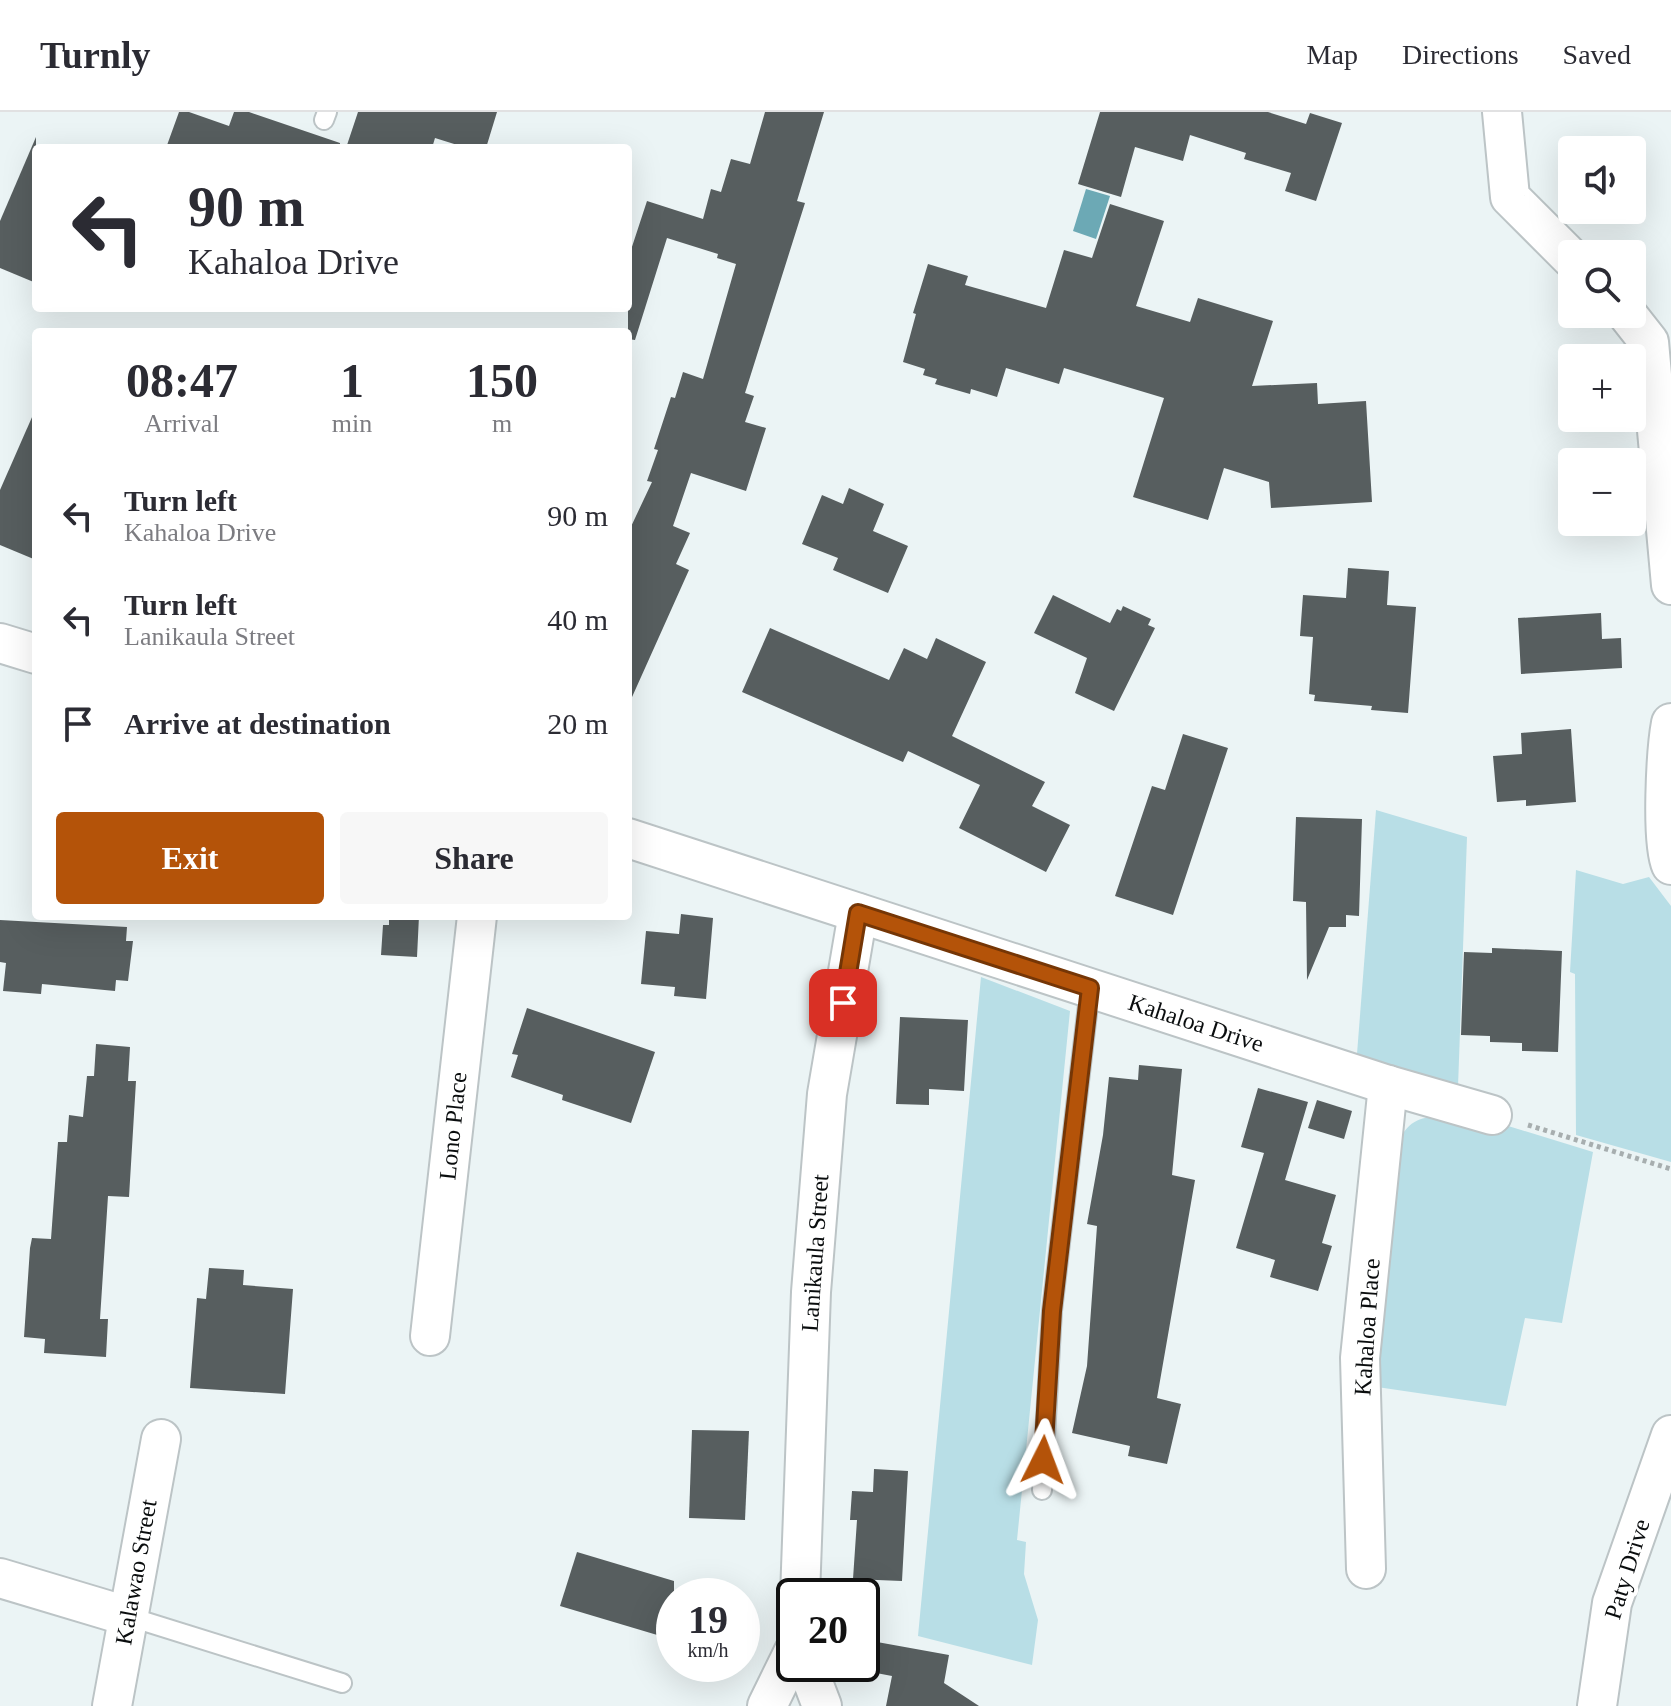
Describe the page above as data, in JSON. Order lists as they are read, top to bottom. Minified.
{"streets":{"street":["Kahaloa Drive","Lono Place","Lanikaula Street","Kahaloa Place","Paty Drive","Kalawao Street"]},"crossings":[["Kahaloa Drive","Lanikaula Street"],["Kahaloa Drive","Kahaloa Place"]],"page":{"header":"Turnly","nav":["Map","Directions","Saved"],"map_buttons":["+","−"],"turn":["90 m","Kahaloa Drive"],"eta":["08:47","Arrival","1","min","150","m"],"list":[{"name":"Turn left","note":"Kahaloa Drive","value":"90 m"},{"name":"Turn left","note":"Lanikaula Street","value":"40 m"},{"name":"Arrive at destination","value":"20 m"}],"buttons":["Exit","Share"],"speed":"19 km/h","limit":"20"}}
